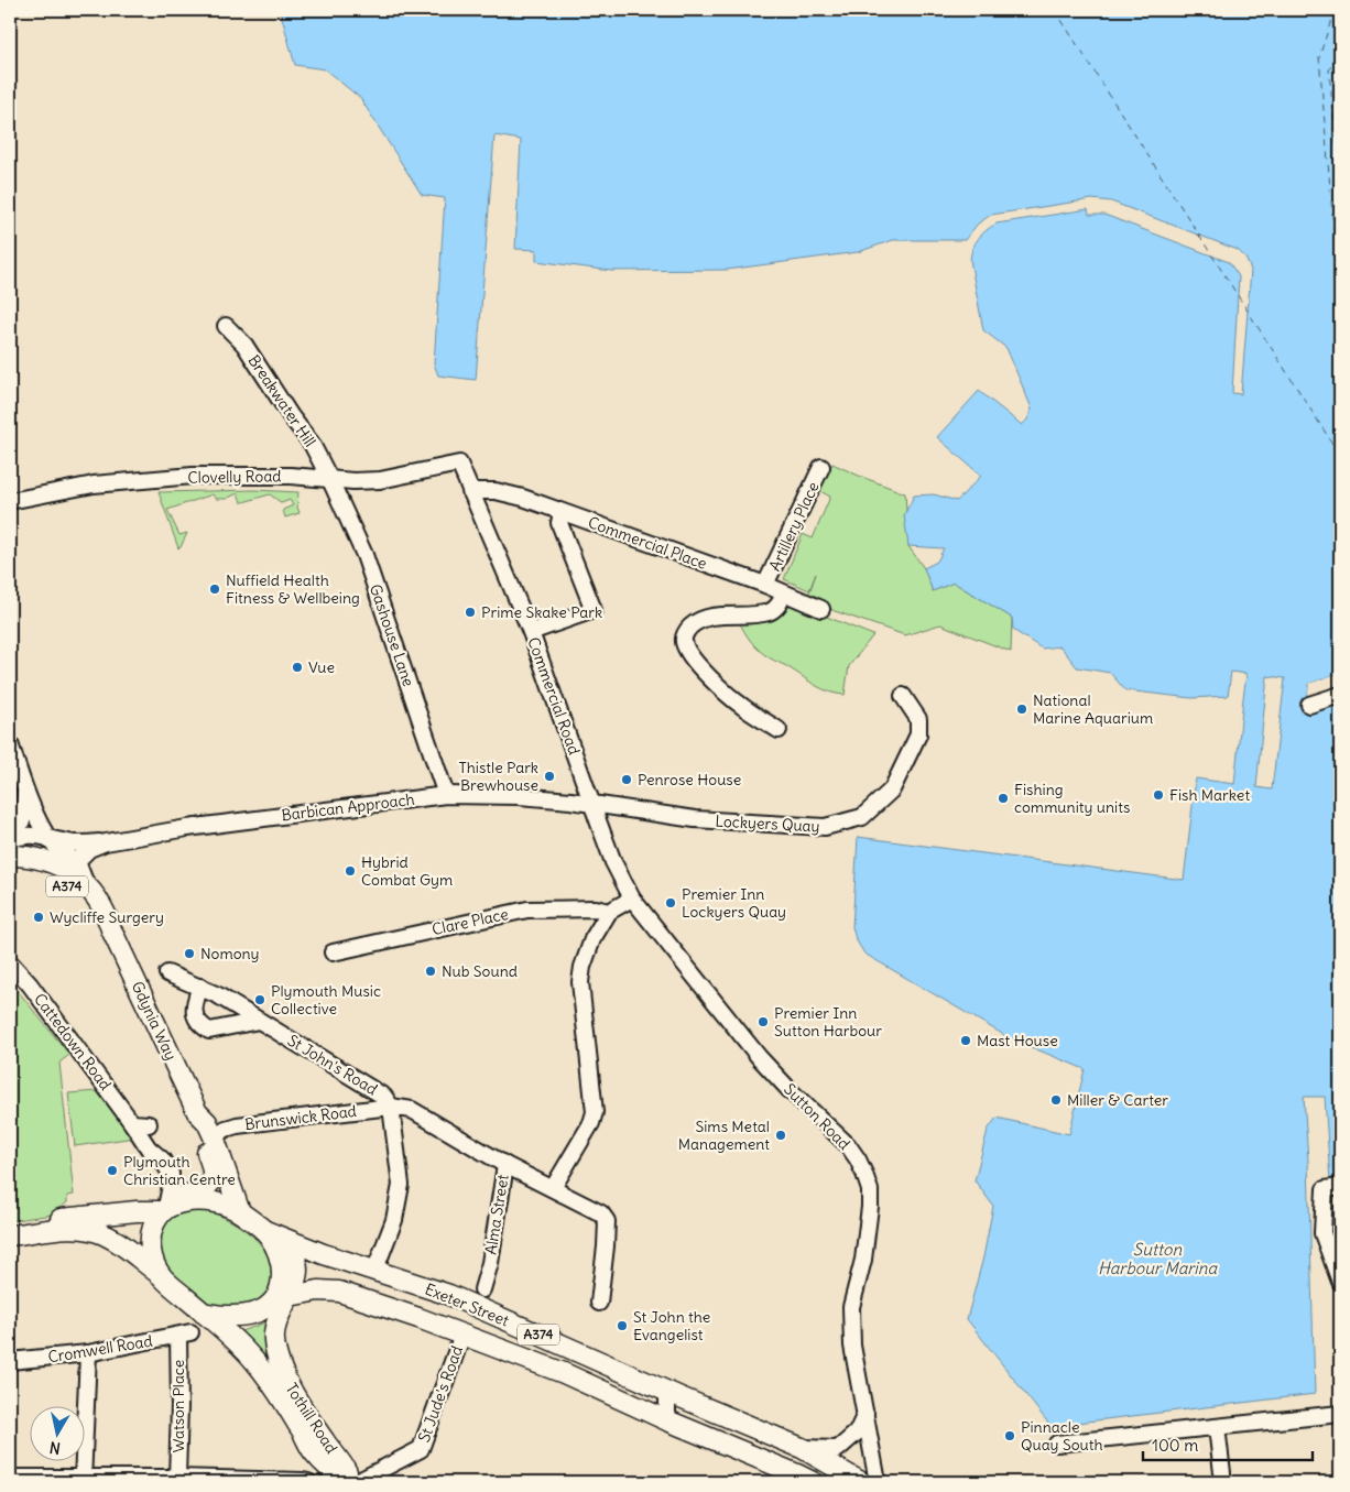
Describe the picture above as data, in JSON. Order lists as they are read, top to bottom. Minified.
{"streets":{"main road":["A374","Gdynia Way","Exeter Street","Tothill Road"],"street":["Breakwater Hill","Clovelly Road","Artillery Place","Commercial Place","Gashouse Lane","Commercial Road","Barbican Approach","Lockyers Quay","Clare Place","Cattedown Road","St John's Road","Sutton Road","Brunswick Road","Alma Street","Cromwell Road","St Jude's Road","Watson Place"]},"crossings":[["Breakwater Hill","Clovelly Road"],["Breakwater Hill","Gashouse Lane"],["Clovelly Road","Gashouse Lane"],["Clovelly Road","Commercial Road"],["Artillery Place","Commercial Place"],["Commercial Place","Commercial Road"],["Gashouse Lane","Barbican Approach"],["Commercial Road","Barbican Approach"],["Commercial Road","Lockyers Quay"],["Commercial Road","Sutton Road"],["Barbican Approach","Lockyers Quay"],["Barbican Approach","Gdynia Way"],["A374","Gdynia Way"],["A374","Exeter Street"],["Gdynia Way","Cattedown Road"],["Gdynia Way","Brunswick Road"],["Gdynia Way","Exeter Street"],["Gdynia Way","Tothill Road"],["Cattedown Road","Exeter Street"],["Cattedown Road","Tothill Road"],["St John's Road","Brunswick Road"],["St John's Road","Alma Street"],["Exeter Street","St Jude's Road"],["Exeter Street","Tothill Road"],["Cromwell Road","Watson Place"]],"water":["Sutton Harbour Marina"],"places":["Nuffield Health Fitness & Wellbeing","Prime Skake Park","Vue","National Marine Aquarium","Thistle Park Brewhouse","Penrose House","Fish Market","Fishing community units","Hybrid Combat Gym","Premier Inn Lockyers Quay","Wycliffe Surgery","Nomony","Nub Sound","Plymouth Music Collective","Premier Inn Sutton Harbour","Mast House","Miller & Carter","Sims Metal Management","Plymouth Christian Centre","St John the Evangelist","Pinnacle Quay South"],"scale_bar":"100 m","north":"bottom"}
